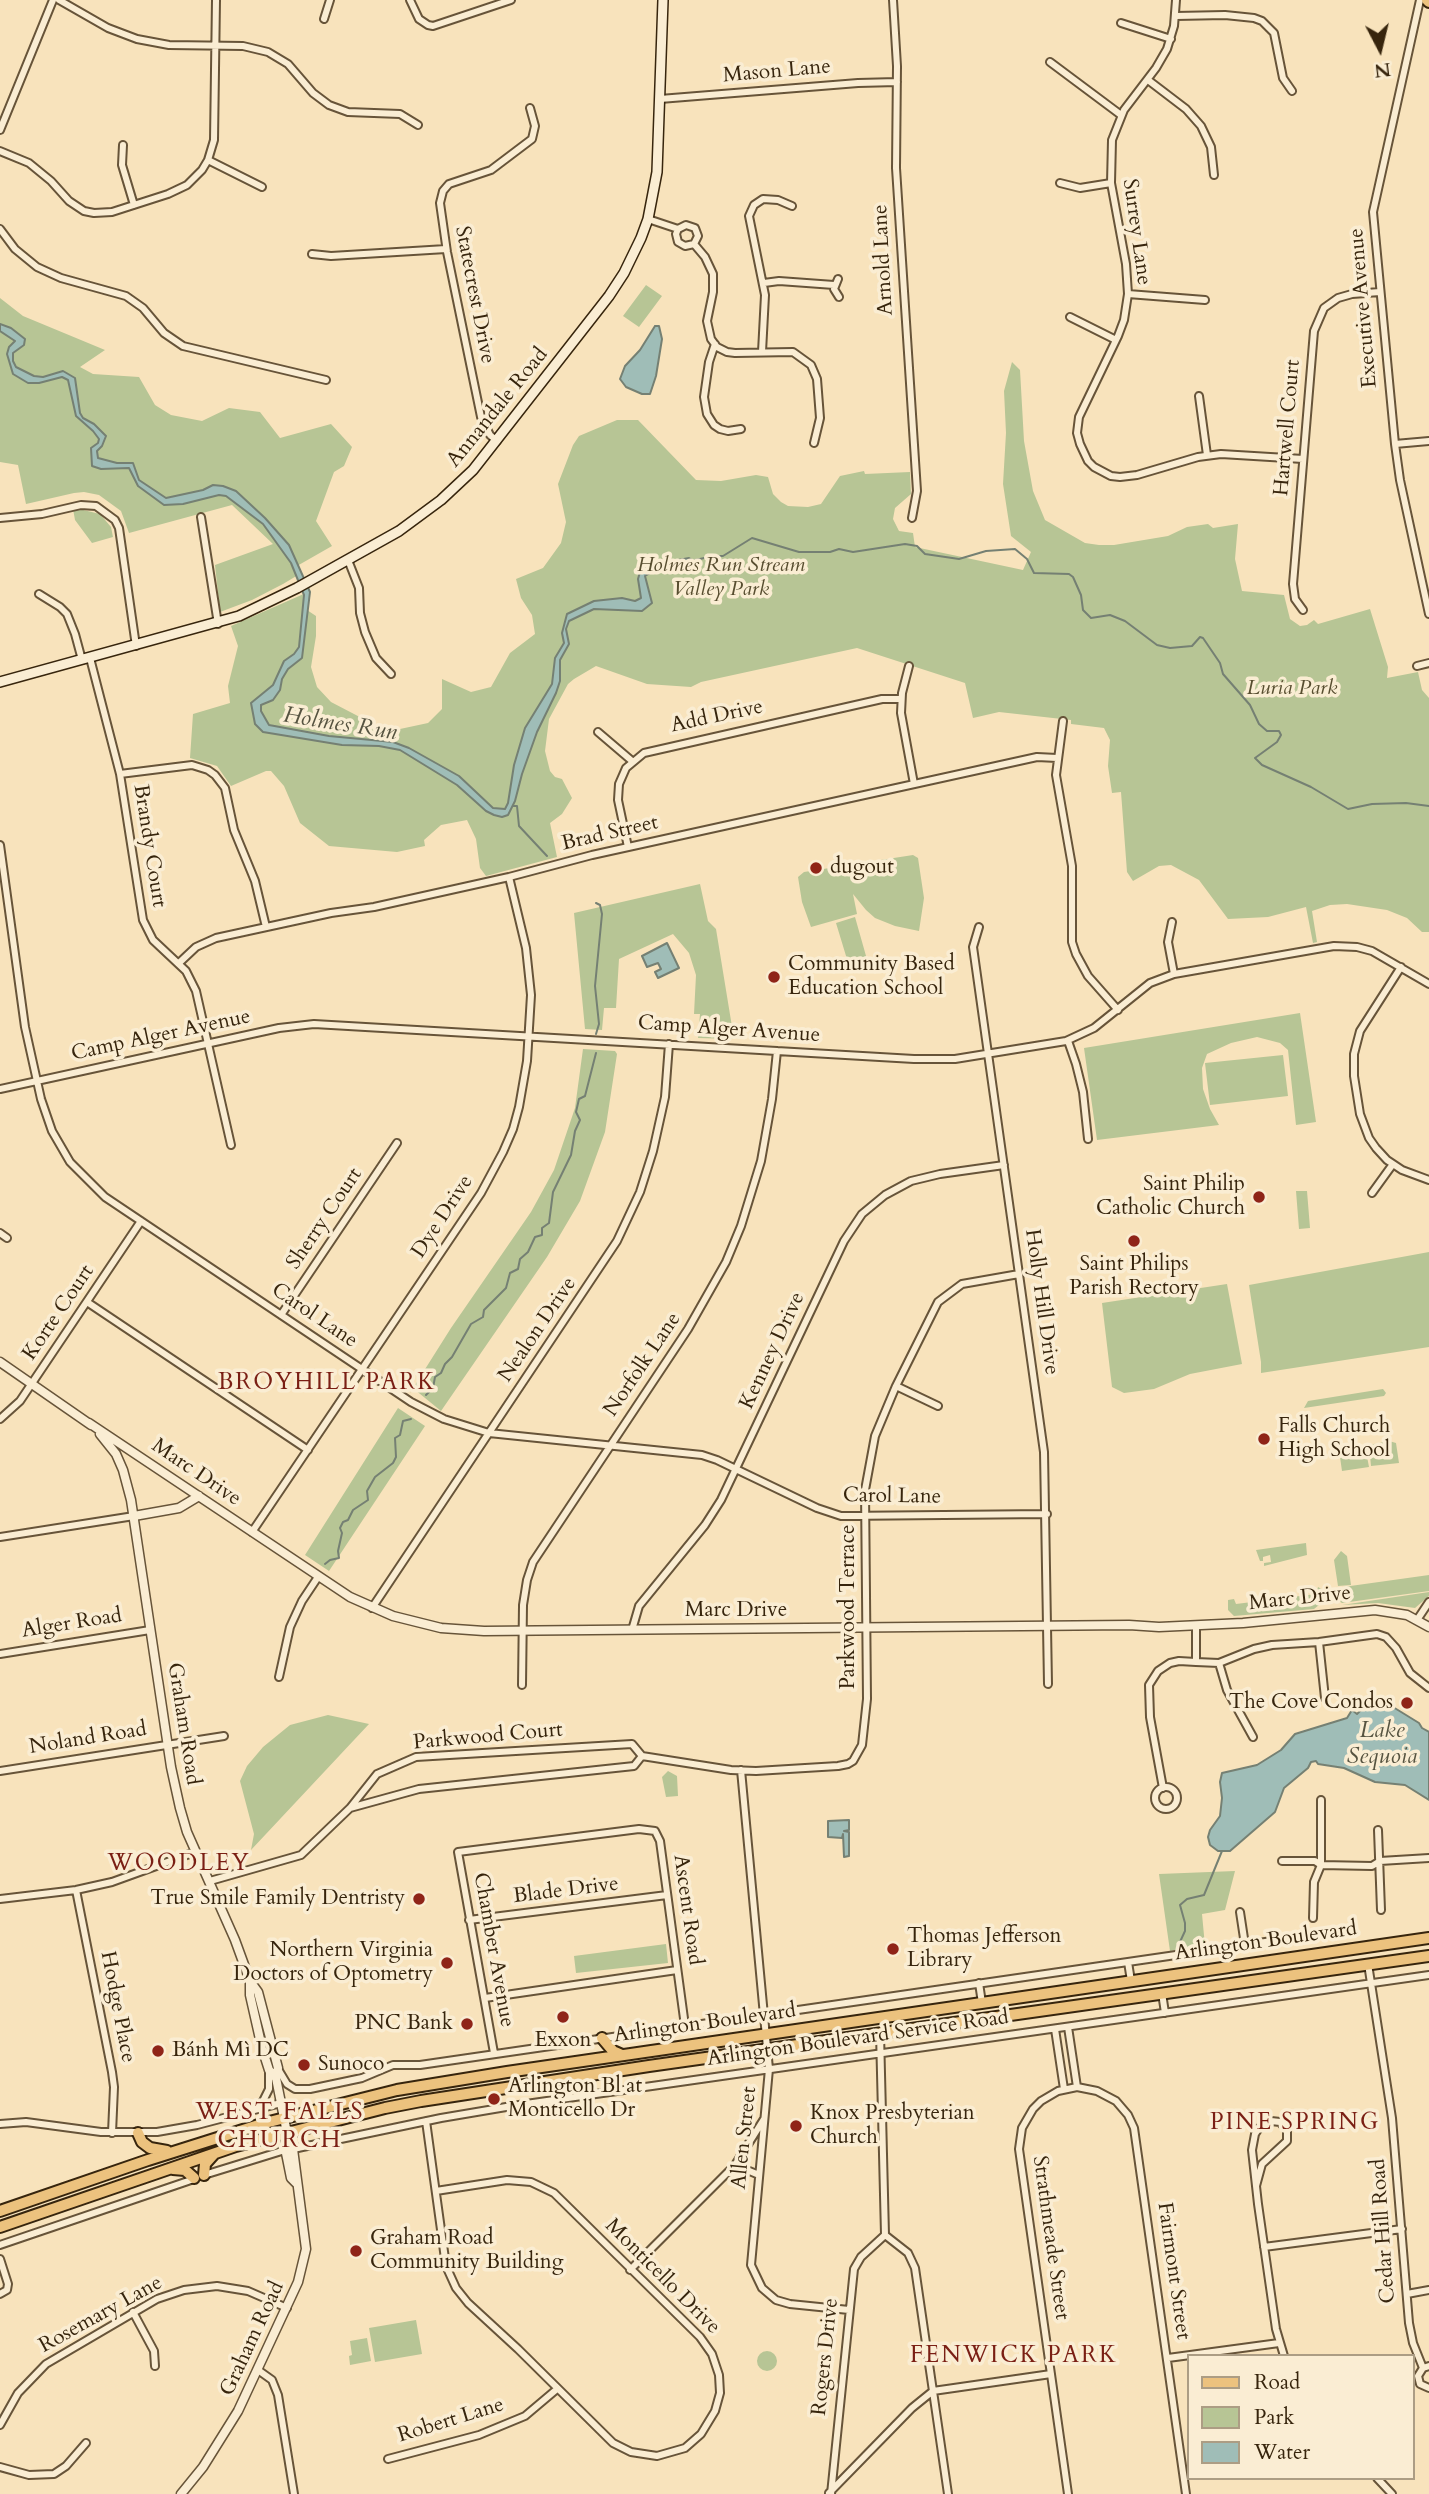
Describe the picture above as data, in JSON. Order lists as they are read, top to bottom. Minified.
{"streets":{"highway":["Arlington Boulevard"],"main road":["Annandale Road"],"street":["Mason Lane","Surrey Lane","Arnold Lane","Statecrest Drive","Executive Avenue","Hartwell Court","Add Drive","Brad Street","Brandy Court","Camp Alger Avenue","Dye Drive","Sherry Court","Holly Hill Drive","Korte Court","Carol Lane","Nealon Drive","Kenney Drive","Norfolk Lane","Marc Drive","Parkwood Terrace","Alger Road","Graham Road","Parkwood Court","Noland Road","Blade Drive","Ascent Road","Chamber Avenue","Hodge Place","Arlington Boulevard Service Road","Allen Street","Cedar Hill Road","Strathmeade Street","Fairmont Street","Monticello Drive","Rosemary Lane","Rogers Drive","Robert Lane"]},"crossings":[["Mason Lane","Arnold Lane"],["Mason Lane","Annandale Road"],["Surrey Lane","Hartwell Court"],["Statecrest Drive","Annandale Road"],["Executive Avenue","Hartwell Court"],["Annandale Road","Brandy Court"],["Brad Street","Brandy Court"],["Brad Street","Dye Drive"],["Brandy Court","Camp Alger Avenue"],["Camp Alger Avenue","Dye Drive"],["Camp Alger Avenue","Holly Hill Drive"],["Camp Alger Avenue","Carol Lane"],["Camp Alger Avenue","Nealon Drive"],["Camp Alger Avenue","Norfolk Lane"],["Dye Drive","Carol Lane"],["Dye Drive","Marc Drive"],["Sherry Court","Carol Lane"],["Holly Hill Drive","Carol Lane"],["Holly Hill Drive","Kenney Drive"],["Holly Hill Drive","Marc Drive"],["Holly Hill Drive","Parkwood Terrace"],["Korte Court","Carol Lane"],["Korte Court","Graham Road"],["Carol Lane","Nealon Drive"],["Carol Lane","Kenney Drive"],["Carol Lane","Norfolk Lane"],["Carol Lane","Parkwood Terrace"],["Nealon Drive","Marc Drive"],["Kenney Drive","Marc Drive"],["Norfolk Lane","Marc Drive"],["Marc Drive","Parkwood Terrace"],["Marc Drive","Graham Road"],["Parkwood Terrace","Parkwood Court"],["Alger Road","Graham Road"],["Graham Road","Parkwood Court"],["Graham Road","Noland Road"],["Graham Road","Arlington Boulevard"],["Graham Road","Arlington Boulevard Service Road"],["Graham Road","Rosemary Lane"],["Parkwood Court","Allen Street"],["Blade Drive","Ascent Road"],["Blade Drive","Chamber Avenue"],["Ascent Road","Chamber Avenue"],["Ascent Road","Arlington Boulevard Service Road"],["Arlington Boulevard","Allen Street"],["Arlington Boulevard","Cedar Hill Road"],["Chamber Avenue","Arlington Boulevard Service Road"],["Arlington Boulevard Service Road","Allen Street"],["Arlington Boulevard Service Road","Cedar Hill Road"],["Arlington Boulevard Service Road","Monticello Drive"],["Allen Street","Rogers Drive"],["Strathmeade Street","Fairmont Street"],["Monticello Drive","Robert Lane"]],"districts":["BROYHILL PARK","WOODLEY","WEST FALLS CHURCH","PINE SPRING","FENWICK PARK"],"water":["Holmes Run","Lake Sequoia"],"parks":["Holmes Run Stream Valley Park","Luria Park"],"places":["dugout","Community Based Education School","Saint Philip Catholic Church","Saint Philips Parish Rectory","Falls Church High School","The Cove Condos","True Smile Family Dentristy","Thomas Jefferson Library","Northern Virginia Doctors of Optometry","Exxon","PNC Bank","Bánh Mì DC","Sunoco","Arlington Bl at Monticello Dr","Knox Presbyterian Church","Graham Road Community Building"],"legend":["Road","Park","Water"],"north":"bottom"}
